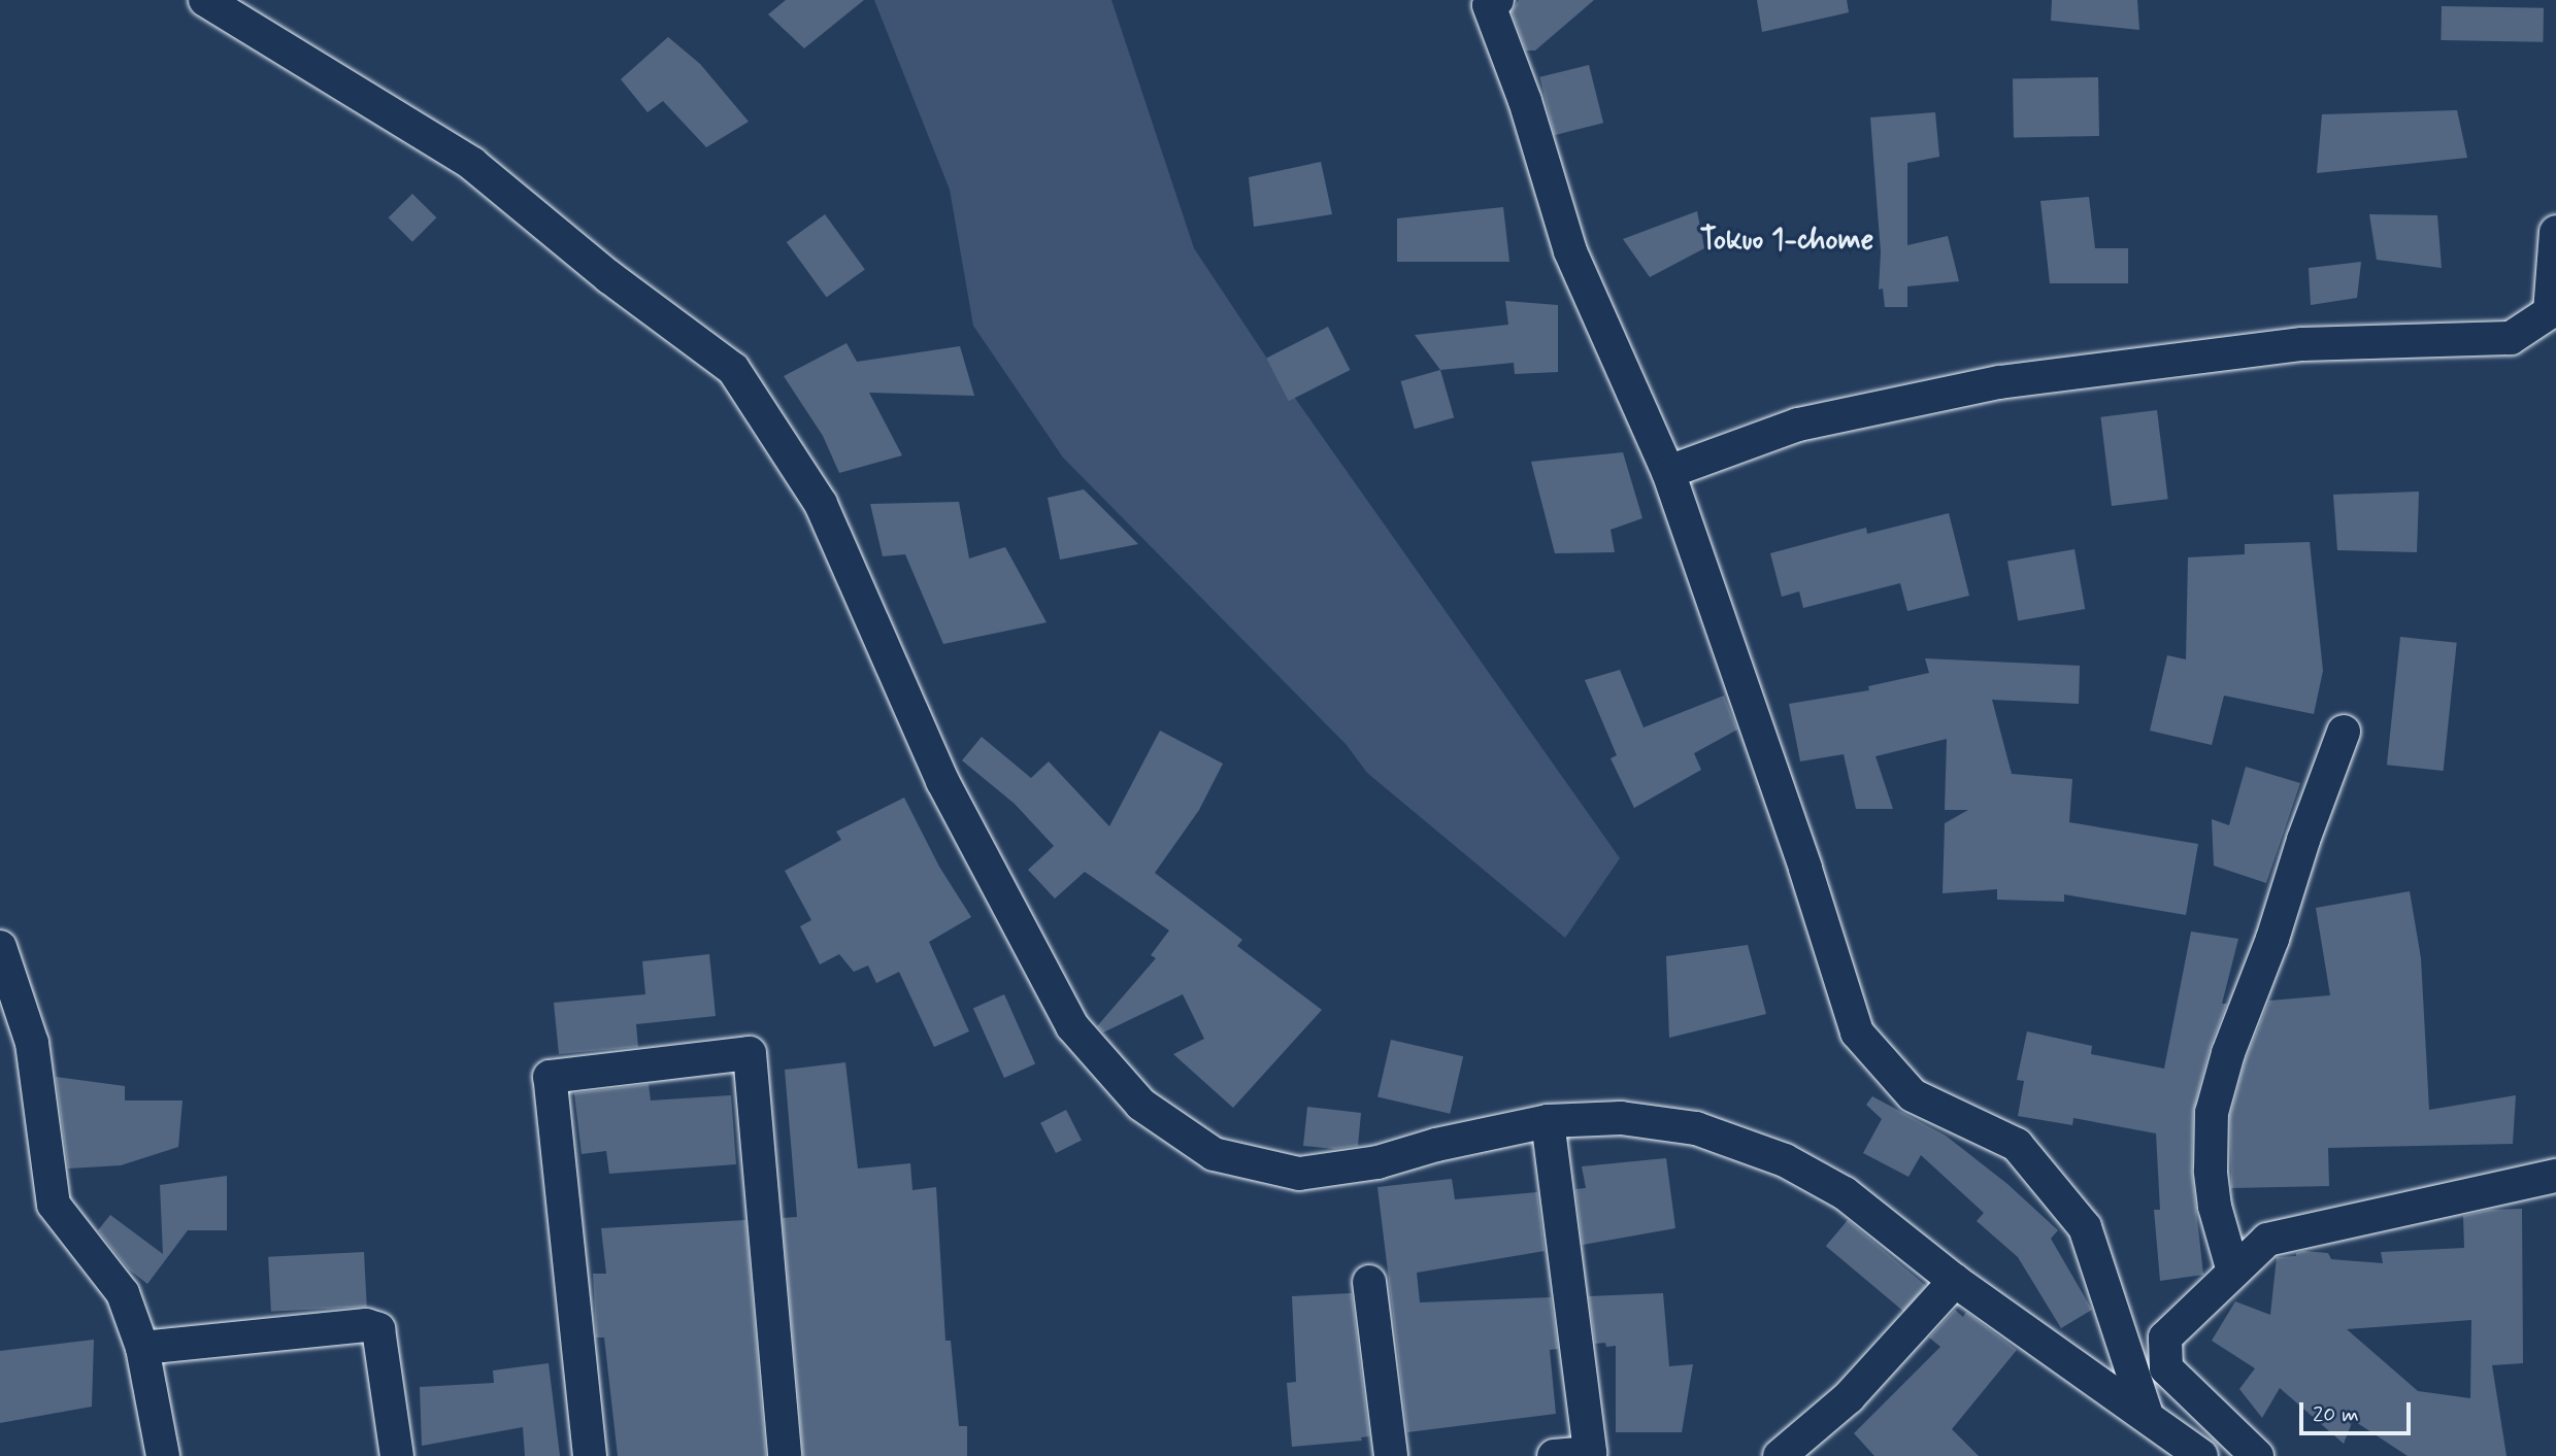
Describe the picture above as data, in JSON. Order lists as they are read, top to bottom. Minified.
{"districts":["Tokuo 1-chome"],"scale_bar":"20 m"}
